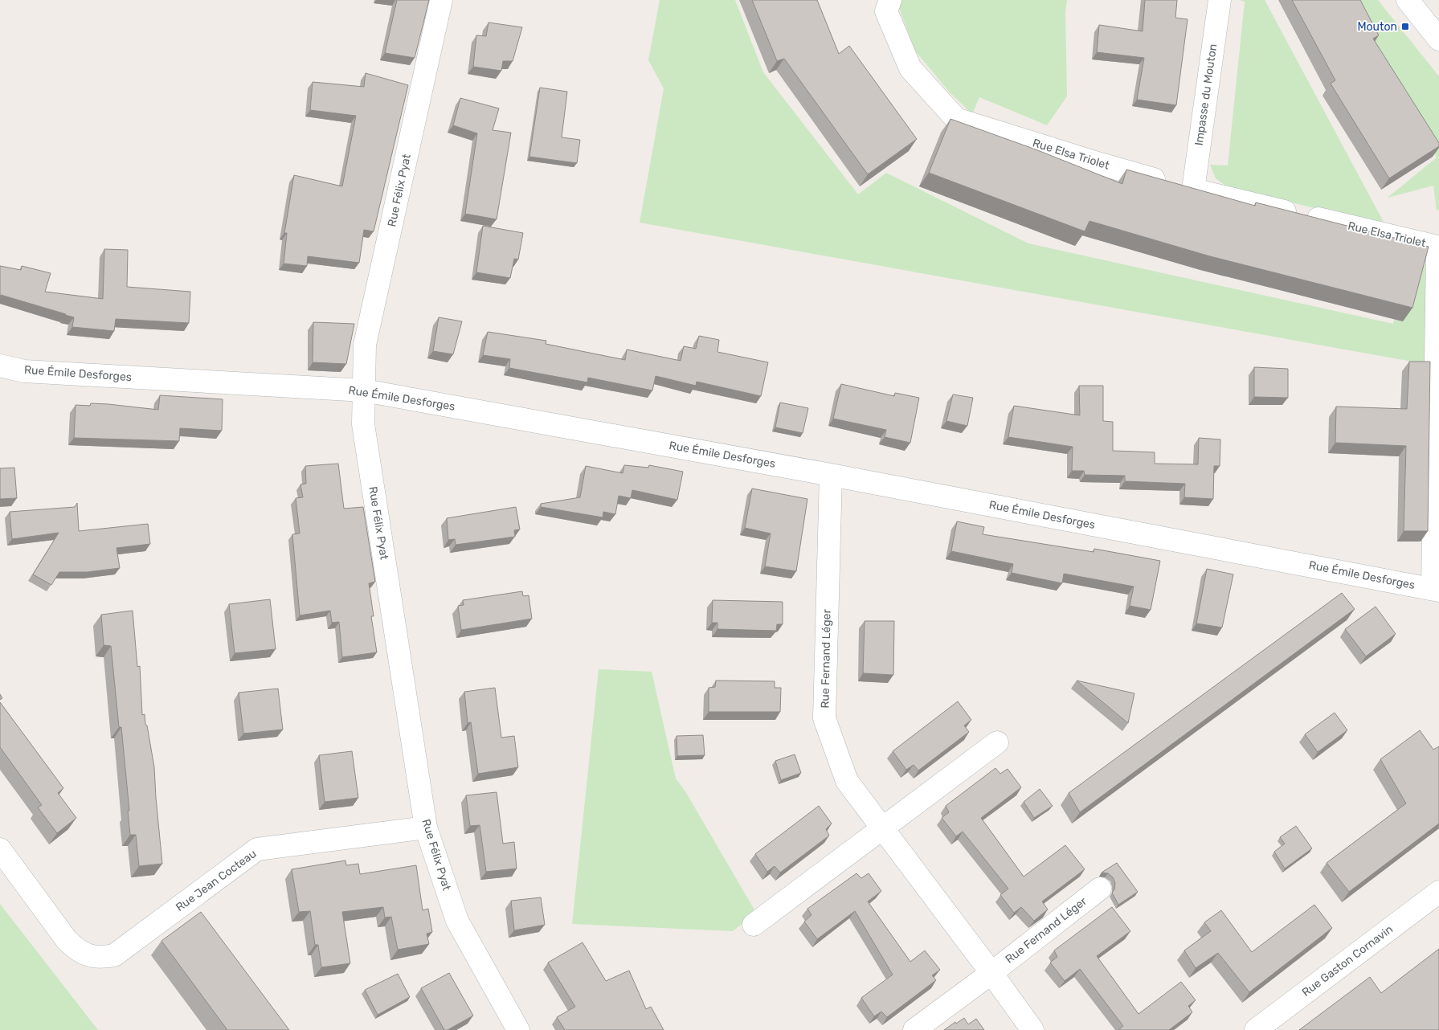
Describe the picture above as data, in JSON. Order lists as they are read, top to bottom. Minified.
{"streets":{"street":["Impasse du Mouton","Rue Elsa Triolet","Rue Félix Pyat","Rue Émile Desforges","Rue Fernand Léger","Rue Jean Cocteau","Rue Gaston Cornavin"]},"crossings":[["Impasse du Mouton","Rue Elsa Triolet"],["Rue Elsa Triolet","Rue Émile Desforges"],["Rue Félix Pyat","Rue Émile Desforges"],["Rue Félix Pyat","Rue Jean Cocteau"],["Rue Émile Desforges","Rue Fernand Léger"]],"places":{"transit":["Mouton"]}}
